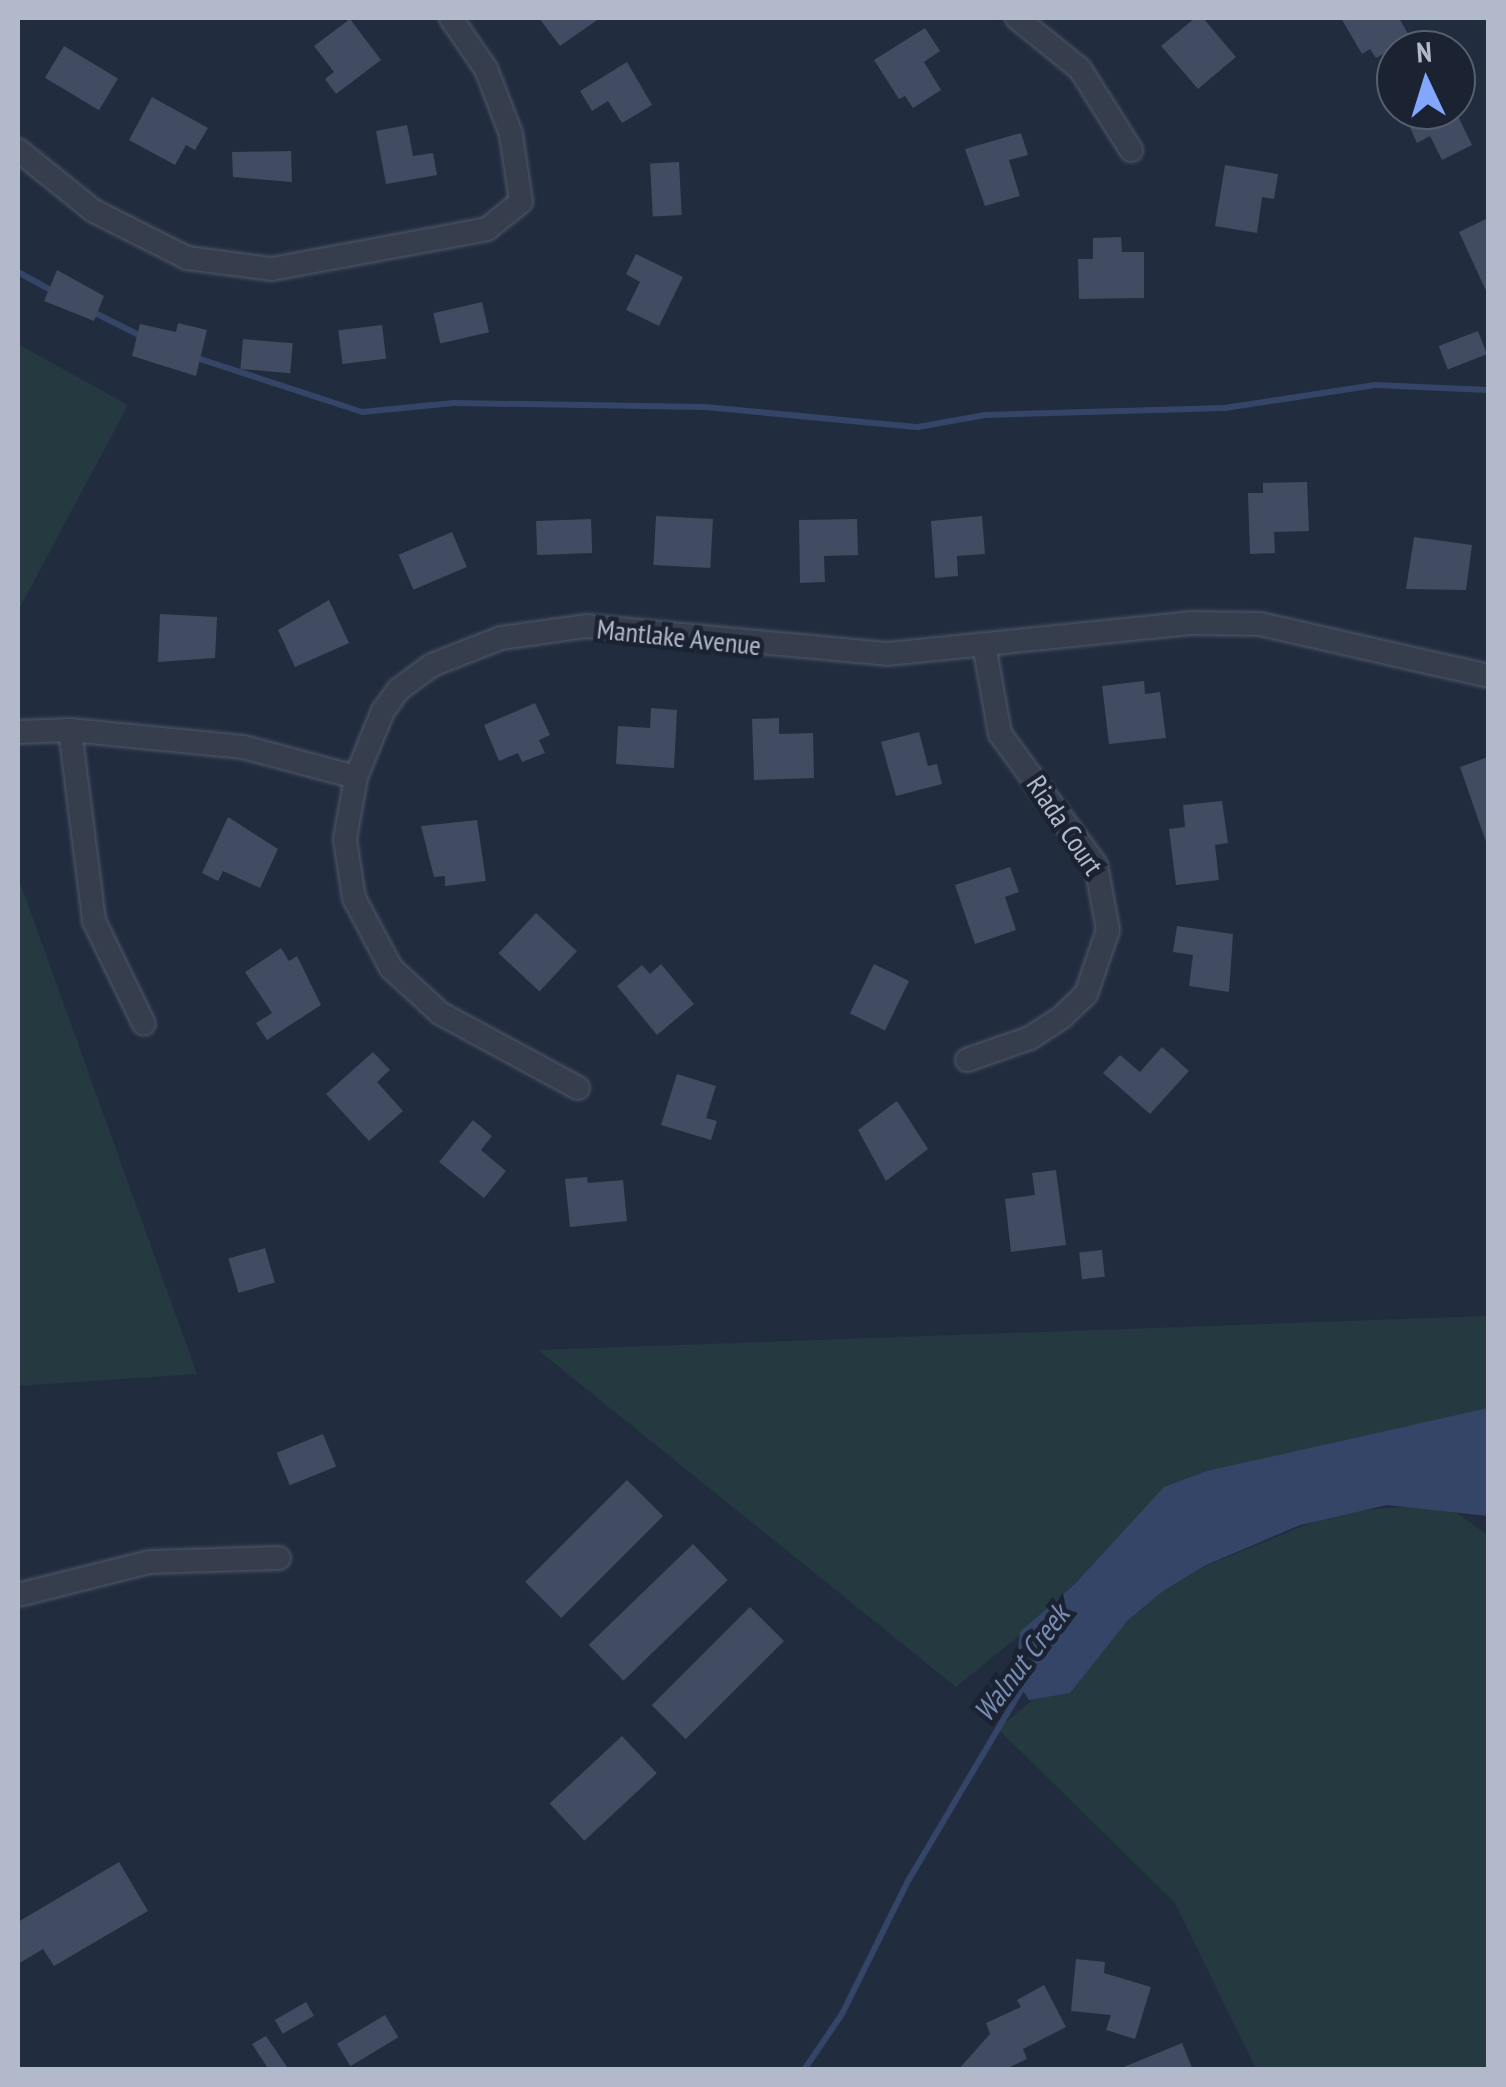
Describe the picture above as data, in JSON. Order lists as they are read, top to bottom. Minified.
{"streets":{"street":["Mantlake Avenue","Riada Court"]},"crossings":[["Mantlake Avenue","Riada Court"]],"water":["Walnut Creek"],"north":"top"}
